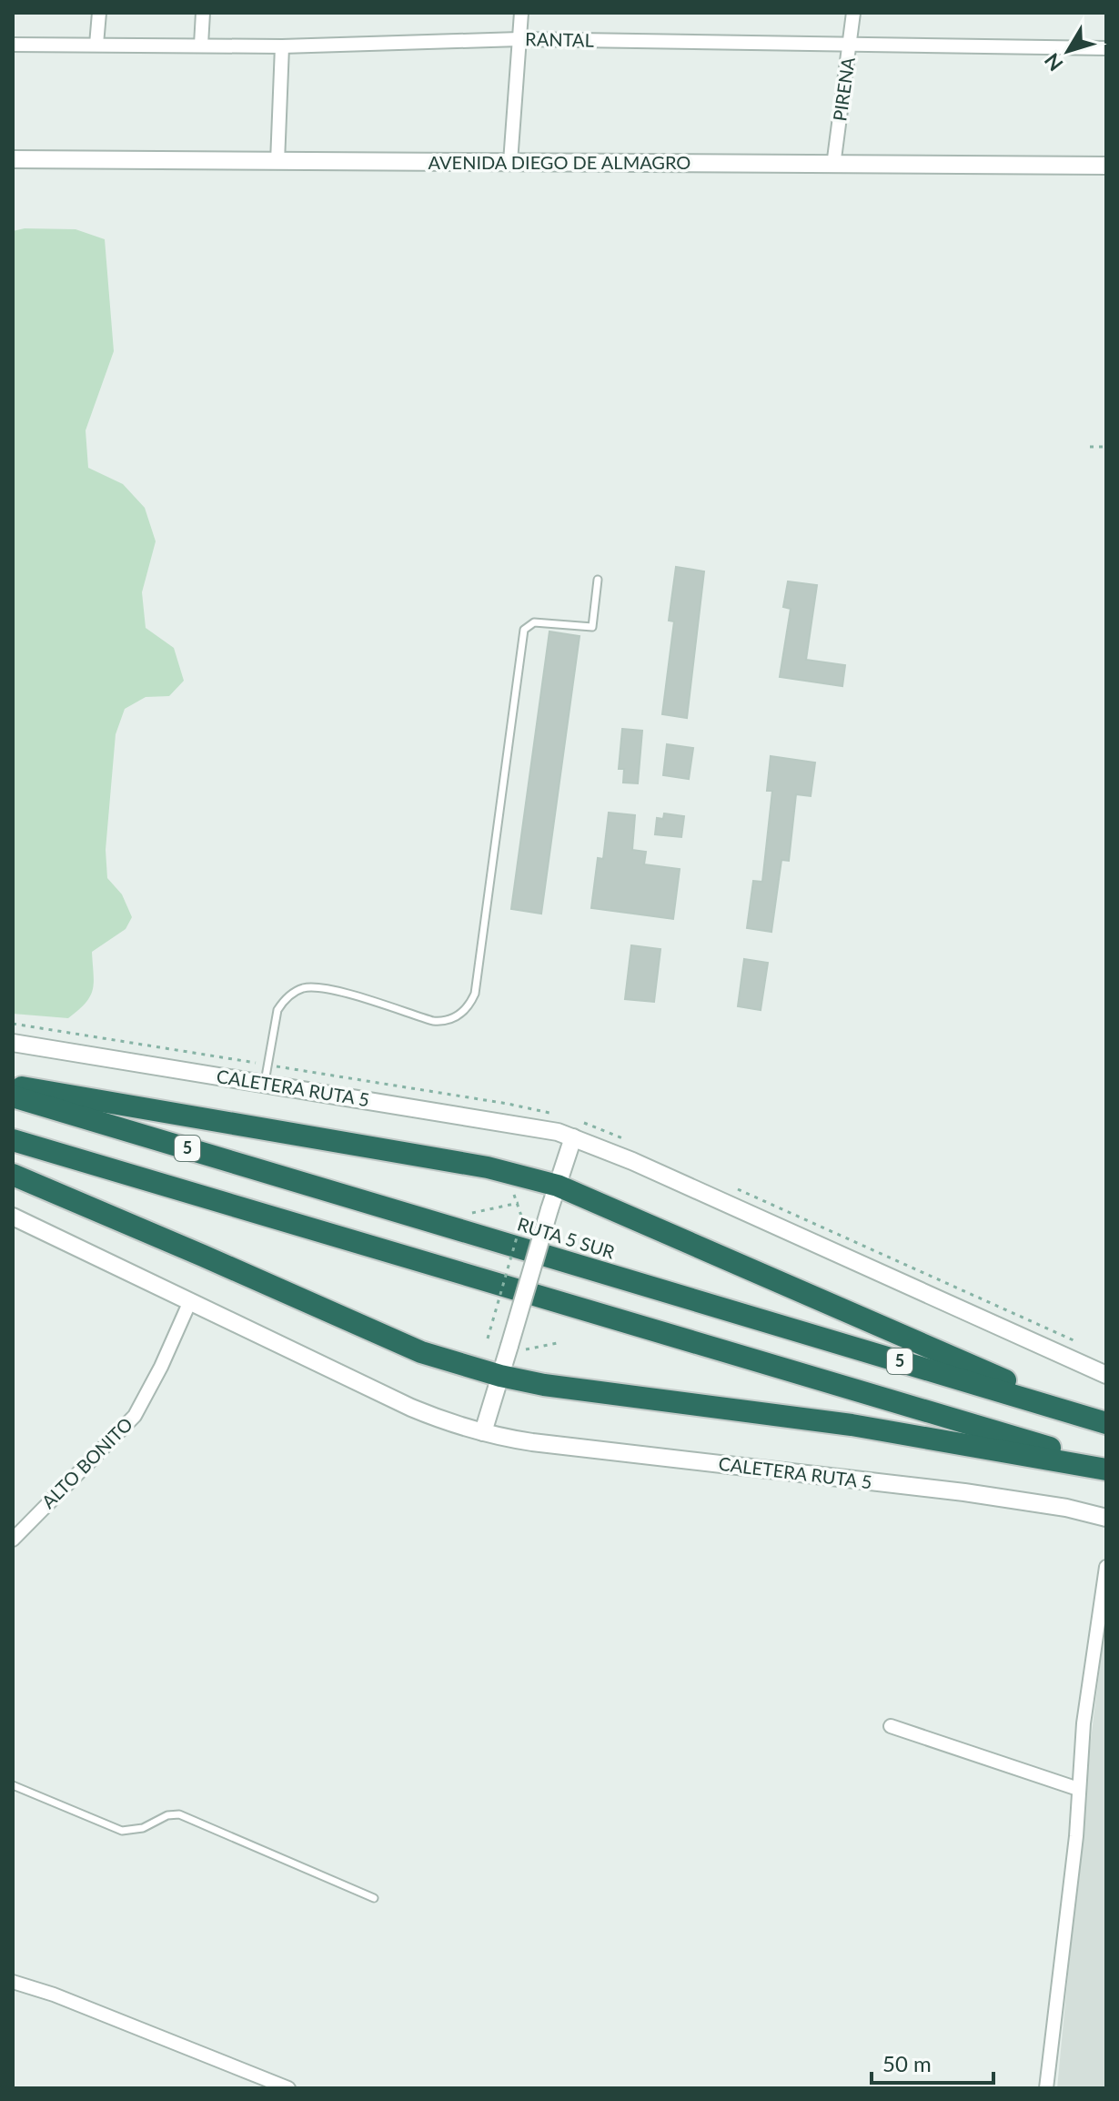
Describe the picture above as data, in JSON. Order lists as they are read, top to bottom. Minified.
{"streets":{"highway":["5","RUTA 5 SUR"],"street":["RANTAL","PIRENA","AVENIDA DIEGO DE ALMAGRO","CALETERA RUTA 5","ALTO BONITO"]},"crossings":[["RANTAL","PIRENA"],["PIRENA","AVENIDA DIEGO DE ALMAGRO"],["CALETERA RUTA 5","ALTO BONITO"]],"scale_bar":"50 m","north":"bottom left"}
